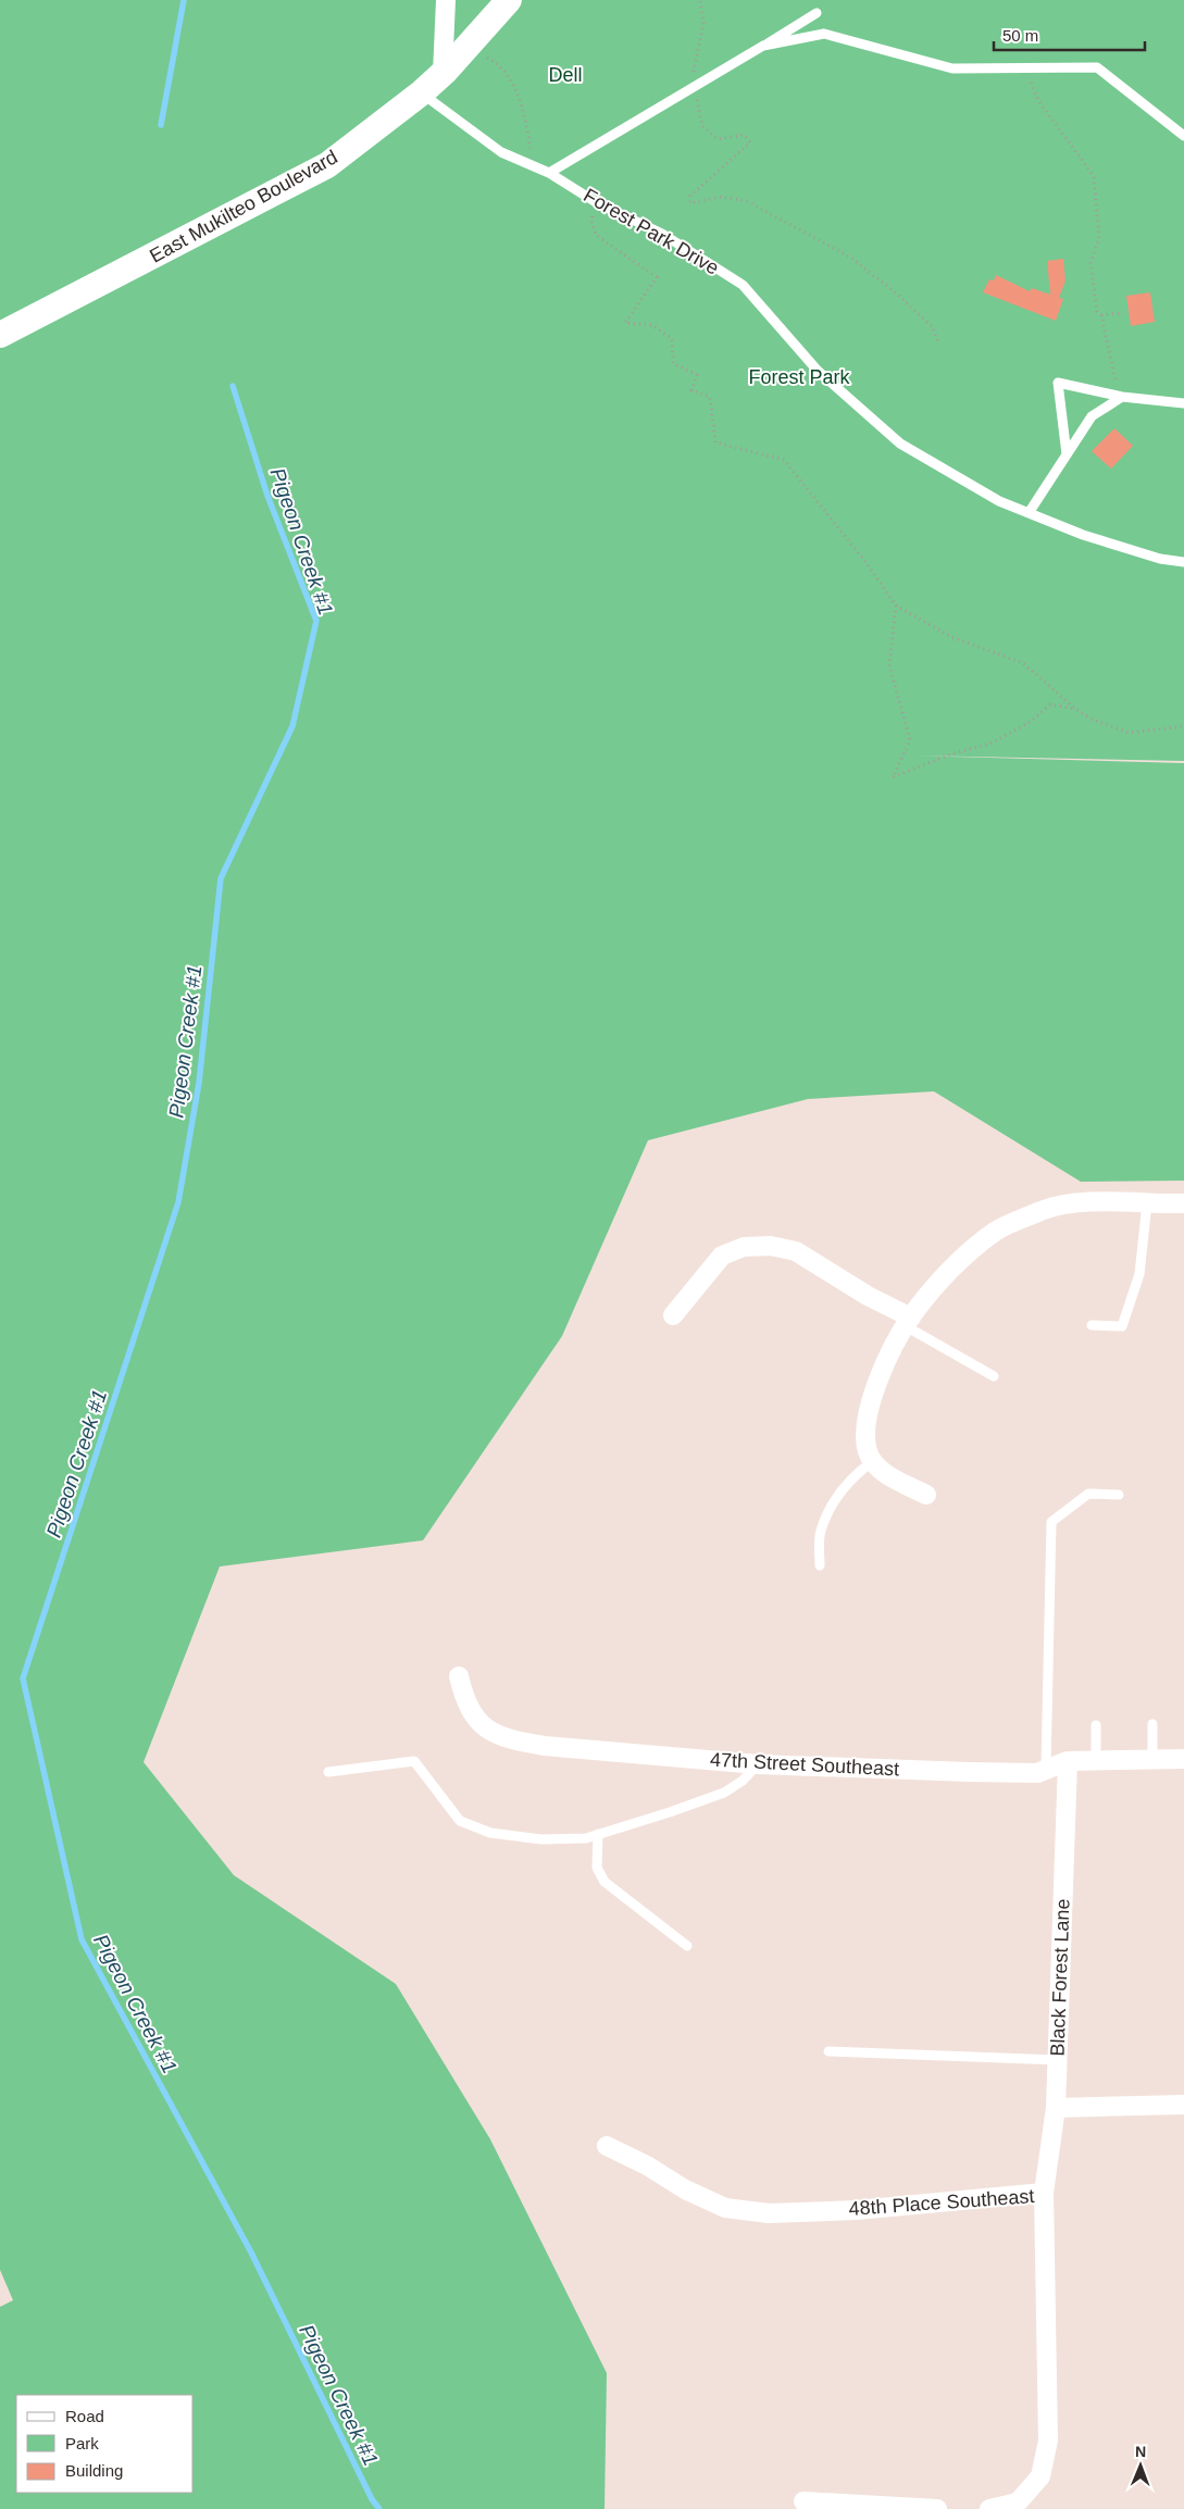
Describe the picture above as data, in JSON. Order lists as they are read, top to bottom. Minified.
{"streets":{"main road":["East Mukilteo Boulevard"],"street":["47th Street Southeast","Black Forest Lane","48th Place Southeast"],"lane":["Forest Park Drive"]},"crossings":[["East Mukilteo Boulevard","Forest Park Drive"],["47th Street Southeast","Black Forest Lane"],["Black Forest Lane","48th Place Southeast"]],"water":["Pigeon Creek #1"],"parks":["Dell","Forest Park"],"legend":["Road","Park","Building"],"scale_bar":"50 m","north":"top"}
